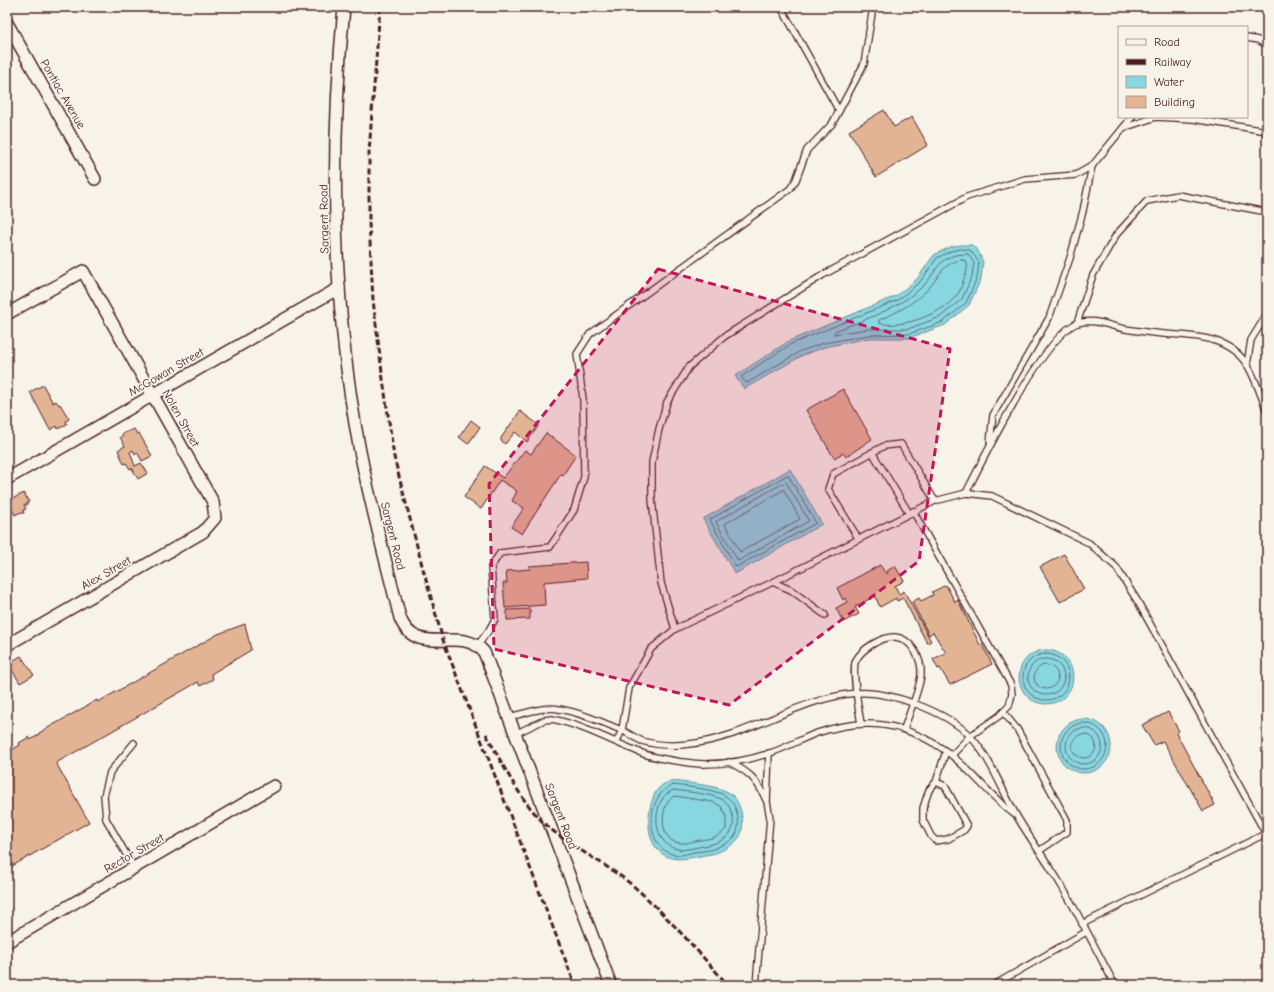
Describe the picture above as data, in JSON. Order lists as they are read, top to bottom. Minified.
{"streets":{"street":["Pontiac Avenue","Sargent Road","McGowan Street","Nolen Street","Alex Street","Rector Street"]},"crossings":[["Sargent Road","McGowan Street"],["McGowan Street","Nolen Street"],["Nolen Street","Alex Street"]],"legend":["Road","Railway","Water","Building"]}
